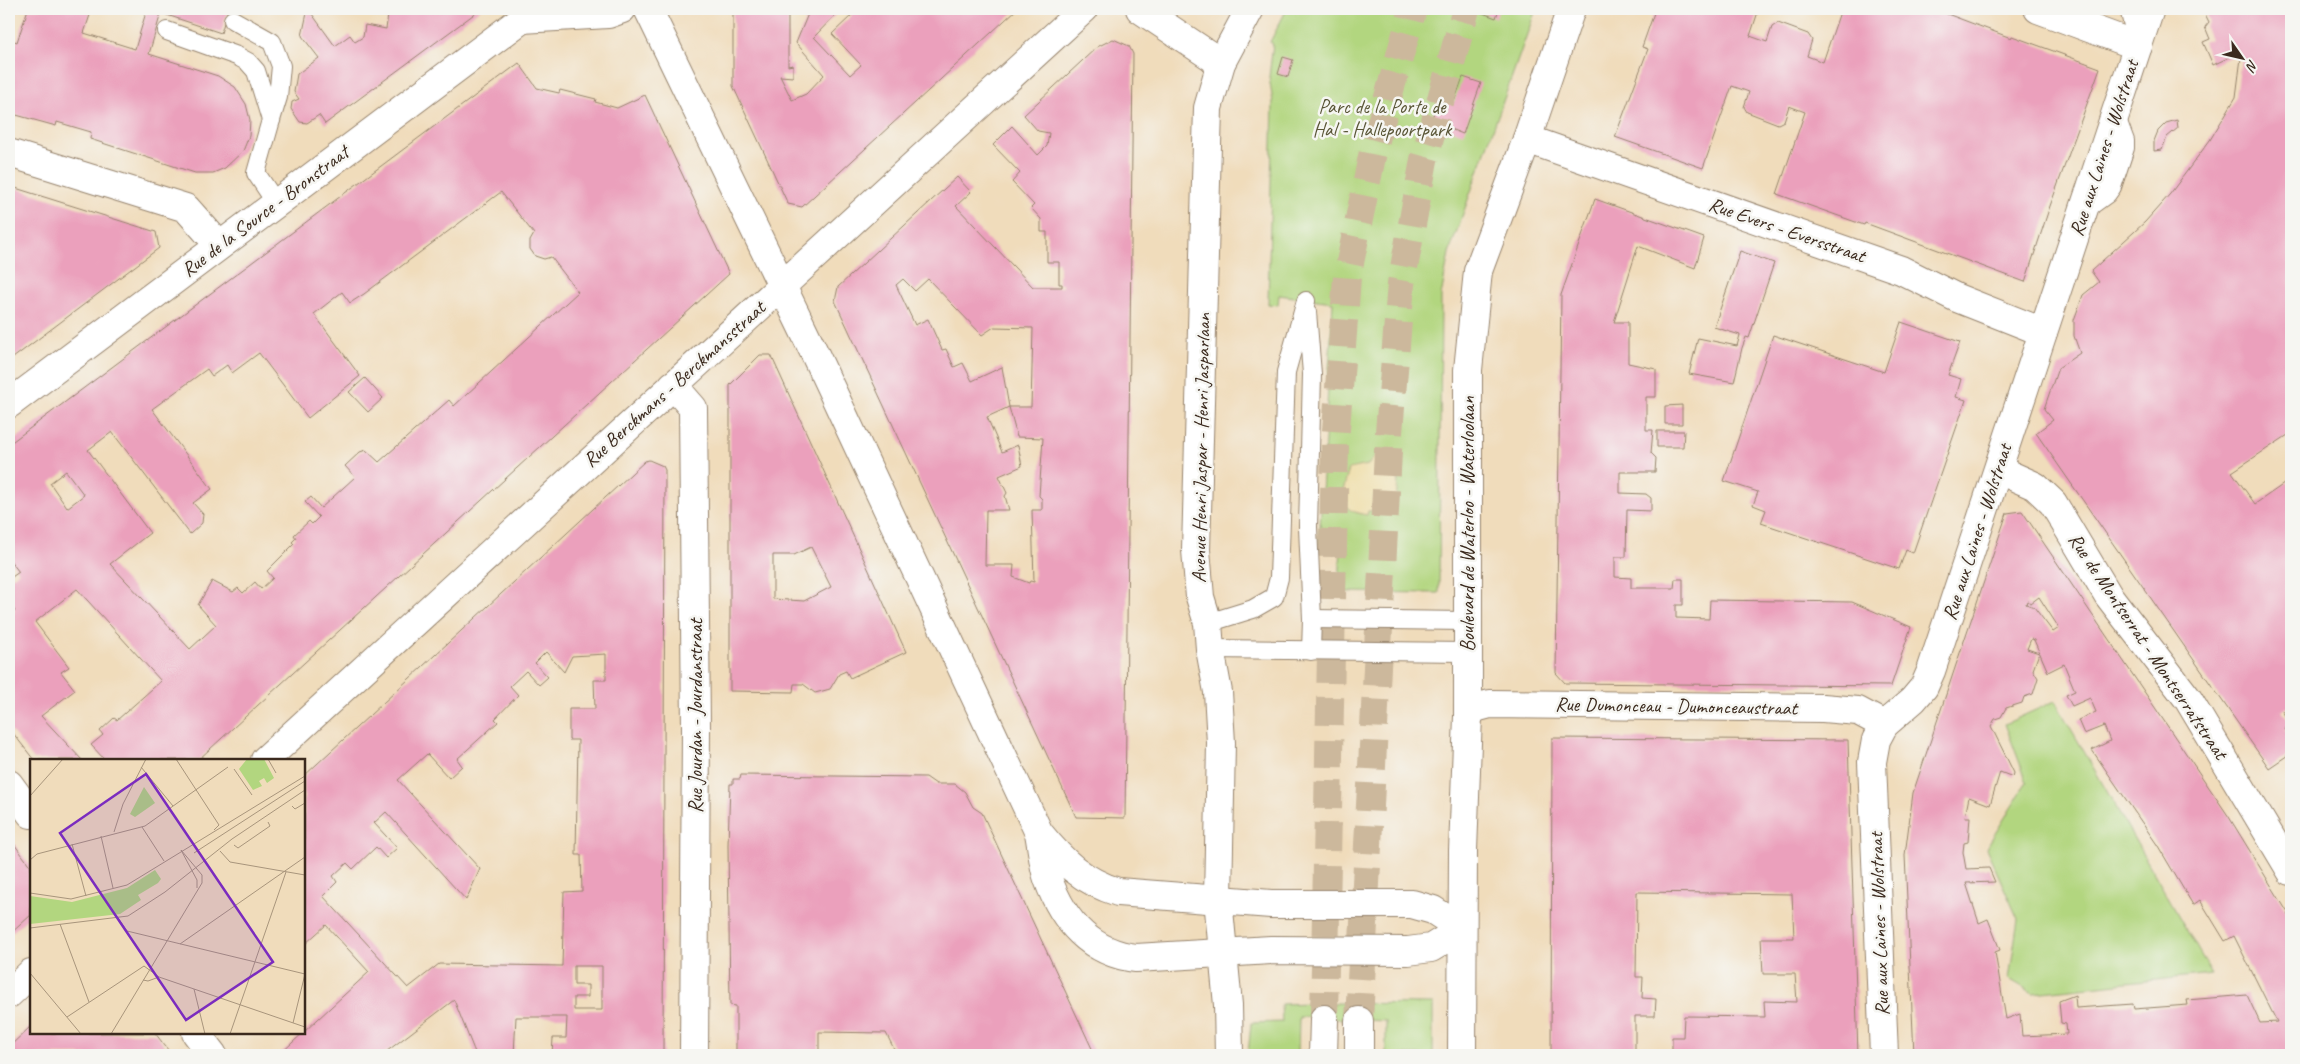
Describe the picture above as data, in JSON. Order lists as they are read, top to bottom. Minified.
{"streets":{"main road":["Rue aux Laines - Wolstraat","Rue de la Source - Bronstraat","Rue Evers - Eversstraat","Rue Berckmans - Berckmansstraat","Avenue Henri Jaspar - Henri Jasparlaan","Boulevard de Waterloo - Waterloolaan","Rue de Montserrat - Montserratstraat","Rue Dumonceau - Dumonceaustraat","Rue Jourdan - Jourdanstraat"]},"crossings":[["Rue aux Laines - Wolstraat","Rue Evers - Eversstraat"],["Rue aux Laines - Wolstraat","Rue de Montserrat - Montserratstraat"],["Rue aux Laines - Wolstraat","Rue Dumonceau - Dumonceaustraat"],["Rue Evers - Eversstraat","Boulevard de Waterloo - Waterloolaan"],["Rue Berckmans - Berckmansstraat","Rue Jourdan - Jourdanstraat"],["Boulevard de Waterloo - Waterloolaan","Rue Dumonceau - Dumonceaustraat"]],"parks":["Parc de la Porte de Hal - Hallepoortpark"],"north":"bottom right"}
